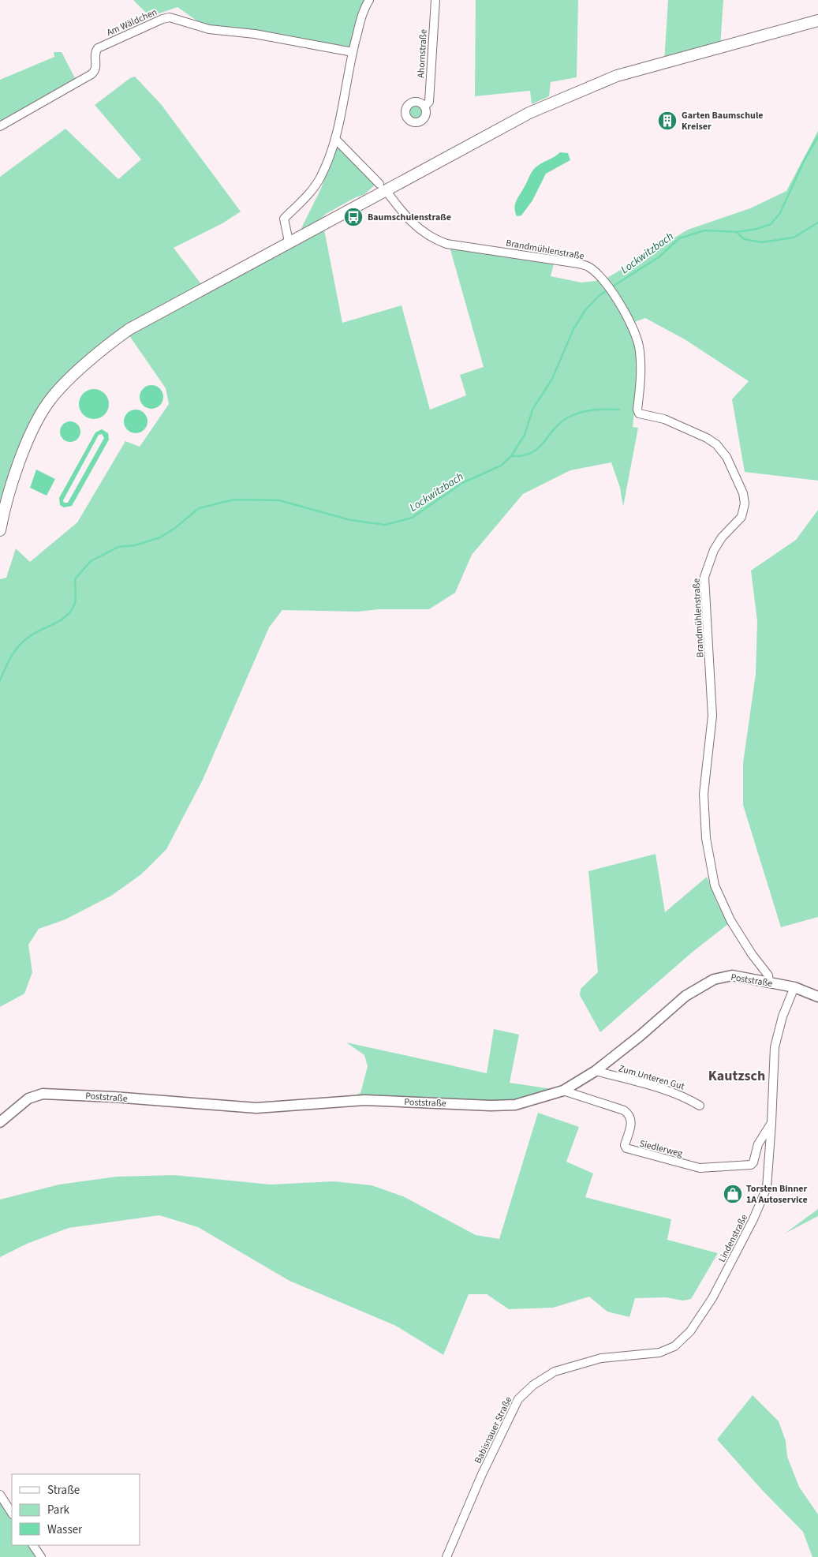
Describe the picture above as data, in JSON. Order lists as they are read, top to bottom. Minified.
{"streets":{"street":["Am Wäldchen","Ahornstraße","Brandmühlenstraße","Poststraße","Zum Unteren Gut","Siedlerweg","Lindenstraße","Babisnauer Straße"]},"crossings":[["Brandmühlenstraße","Poststraße"],["Poststraße","Zum Unteren Gut"],["Poststraße","Siedlerweg"],["Poststraße","Lindenstraße"],["Siedlerweg","Lindenstraße"],["Lindenstraße","Babisnauer Straße"]],"districts":["Kautzsch"],"water":["Lockwitzbach"],"places":{"building":["Garten Baumschule Kreiser"],"bus stop":["Baumschulenstraße"],"shop":["Torsten Binner 1A Autoservice"]},"legend":["Straße","Park","Wasser"]}
